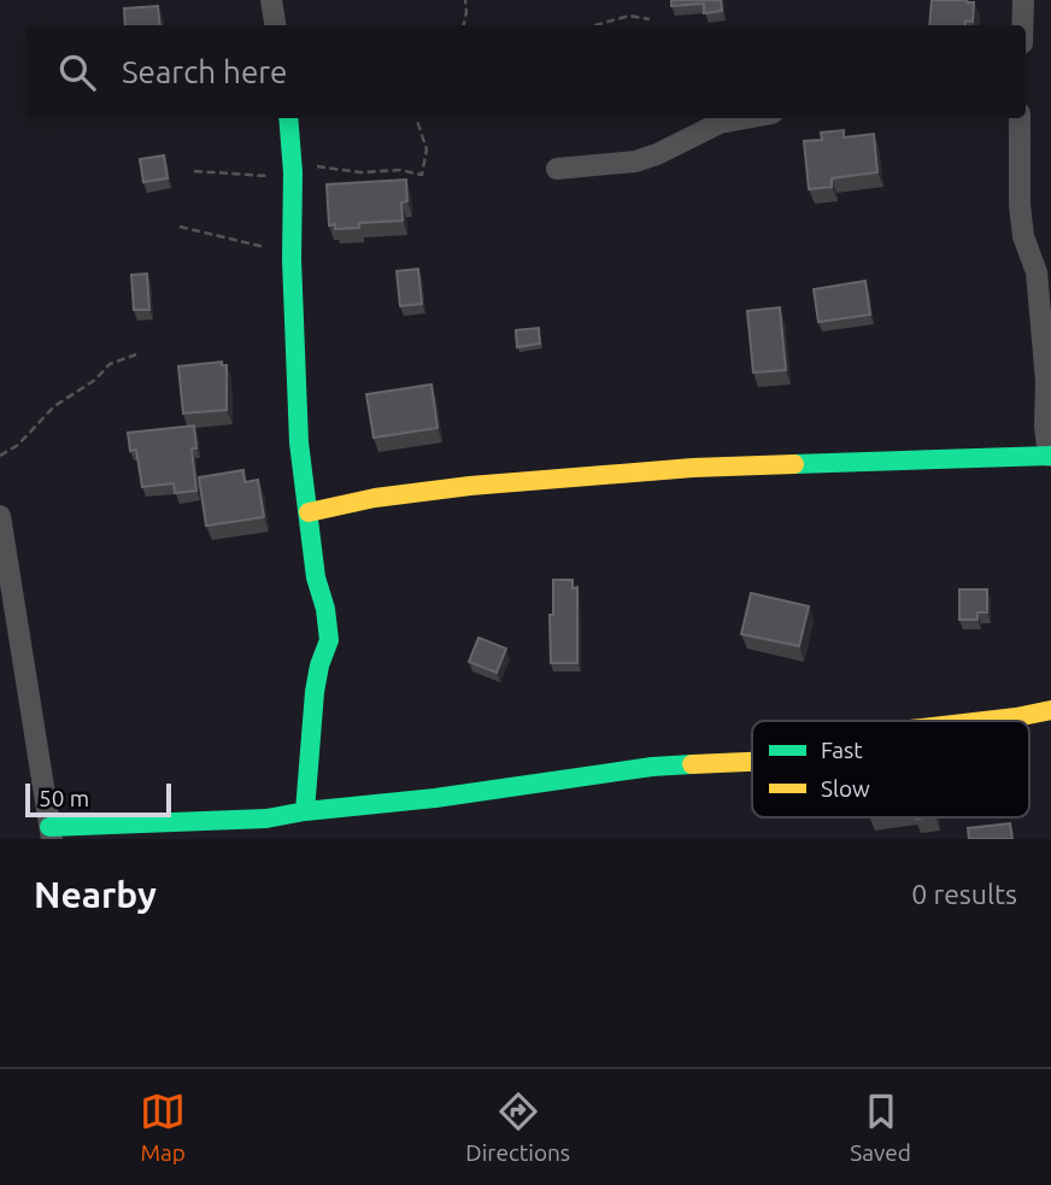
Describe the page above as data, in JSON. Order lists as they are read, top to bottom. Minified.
{"legend":["Fast","Slow"],"scale_bar":"50 m","page":{"search":"Search here","scale":"50 m","heading":["Nearby","0 results"],"nav":["Map","Directions","Saved"]}}
